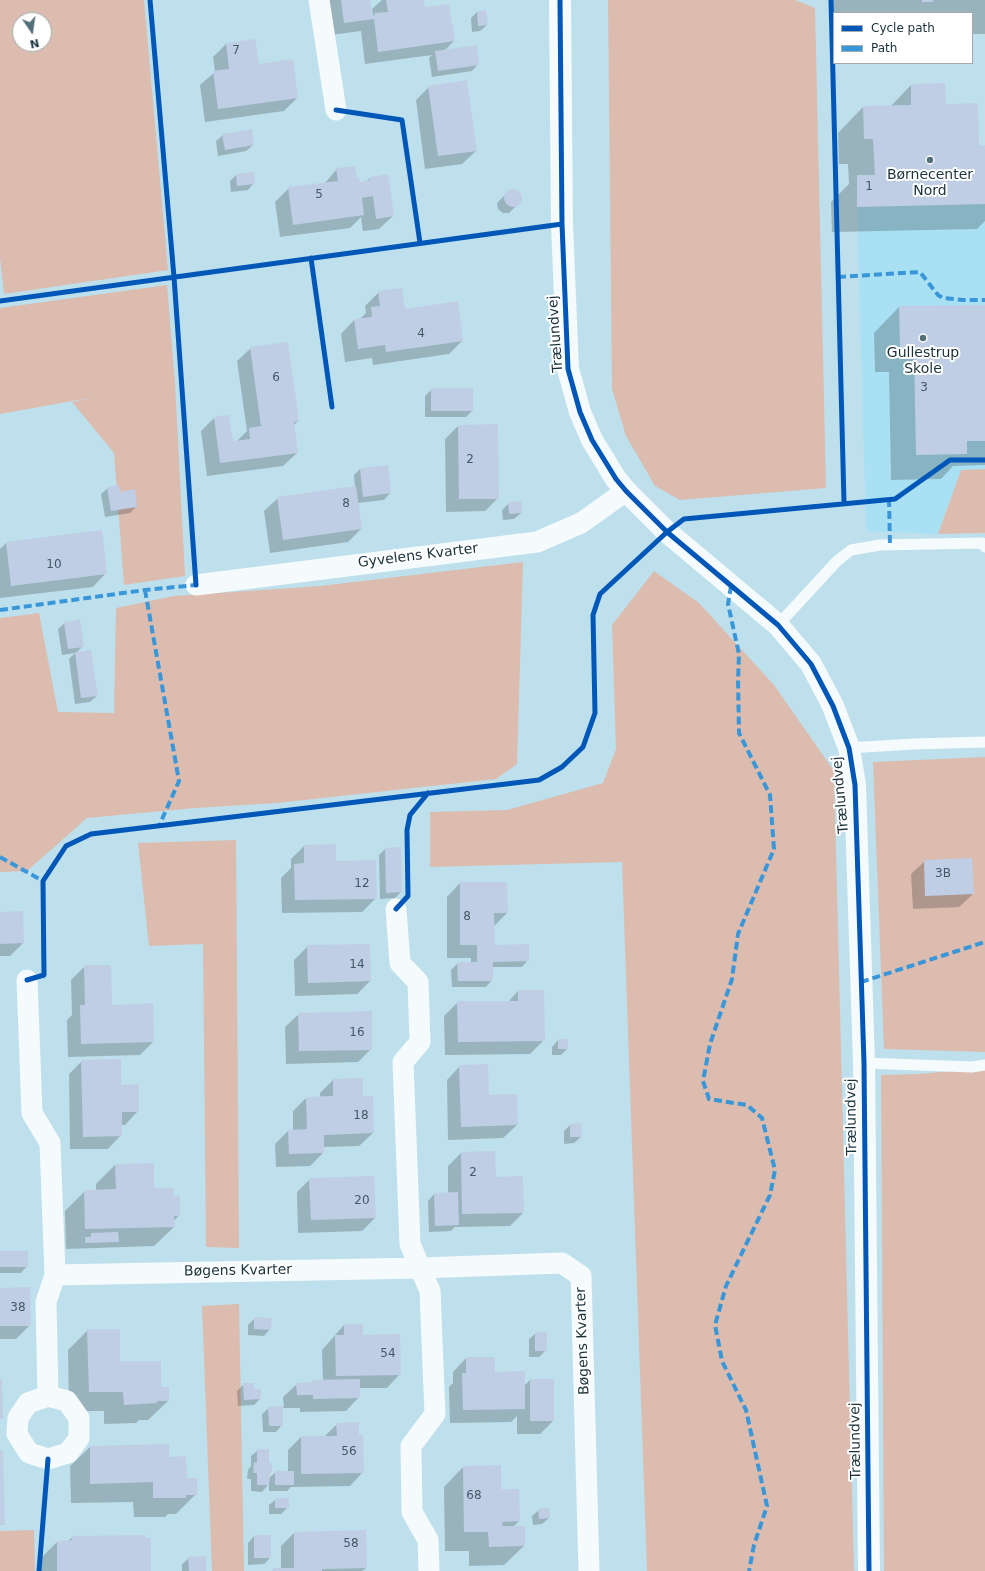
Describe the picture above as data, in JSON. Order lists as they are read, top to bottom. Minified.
{"streets":{"street":["Trælundvej","Gyvelens Kvarter","Bøgens Kvarter"]},"crossings":[["Trælundvej","Gyvelens Kvarter"]],"places":["Børnecenter Nord","Gullestrup Skole"],"house_numbers":["7","1","5","4","6","3","2","8","10","3B","12","8","14","16","18","2","20","38","54","56","68","58"],"legend":["Cycle path","Path"],"north":"bottom"}
